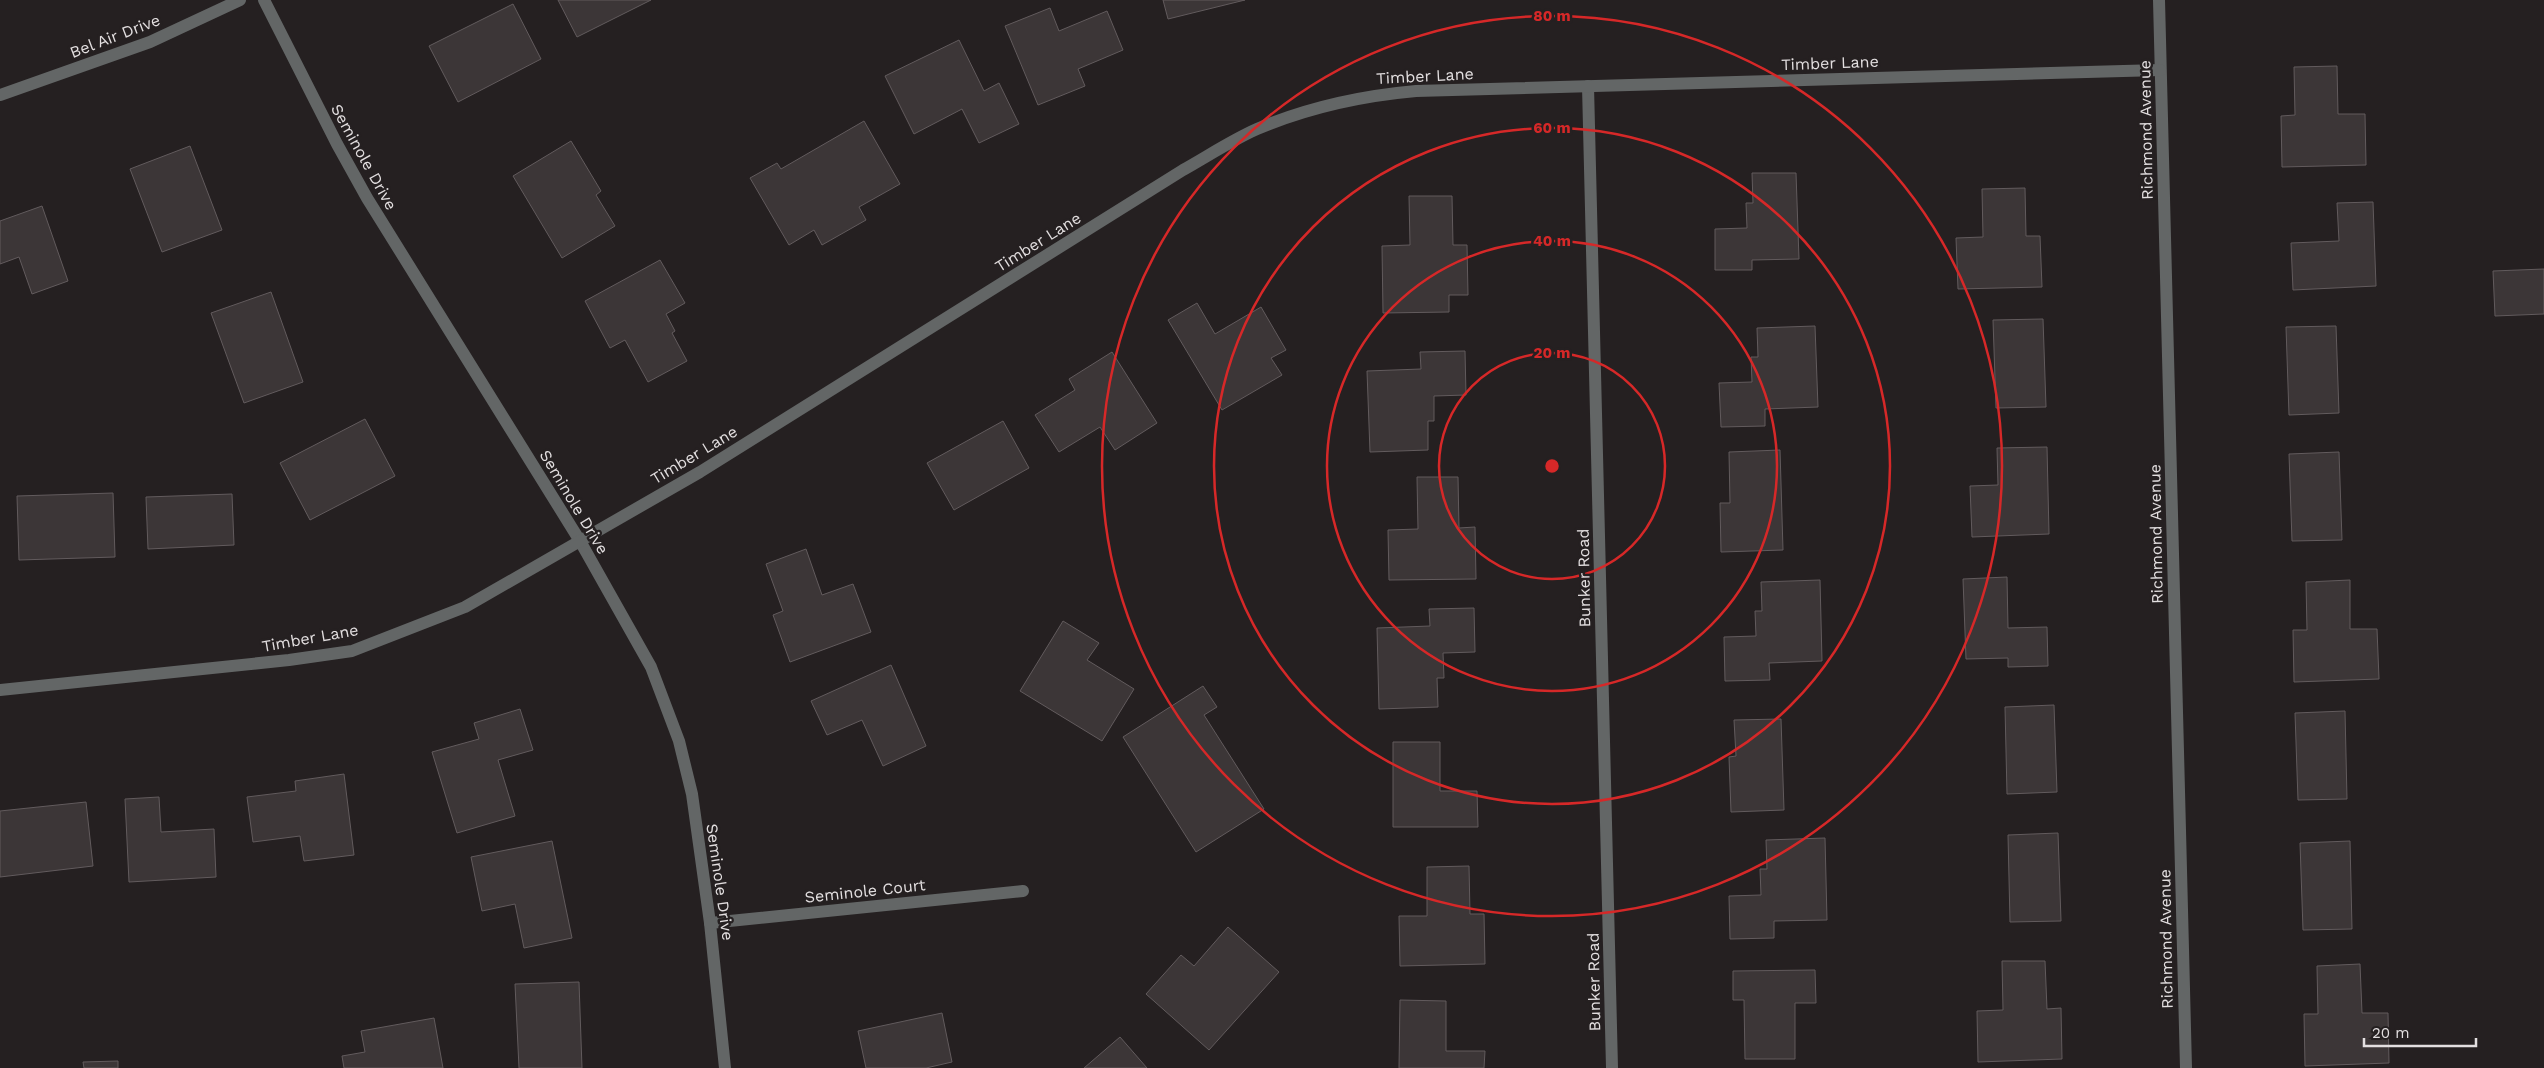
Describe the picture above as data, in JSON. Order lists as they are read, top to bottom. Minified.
{"streets":{"street":["Bel Air Drive","Timber Lane","Richmond Avenue","Seminole Drive","Bunker Road","Seminole Court"]},"crossings":[["Timber Lane","Richmond Avenue"],["Timber Lane","Seminole Drive"],["Timber Lane","Bunker Road"],["Seminole Drive","Seminole Court"]],"scale_bar":"20 m","rings":["80 m","60 m","40 m","20 m"]}
